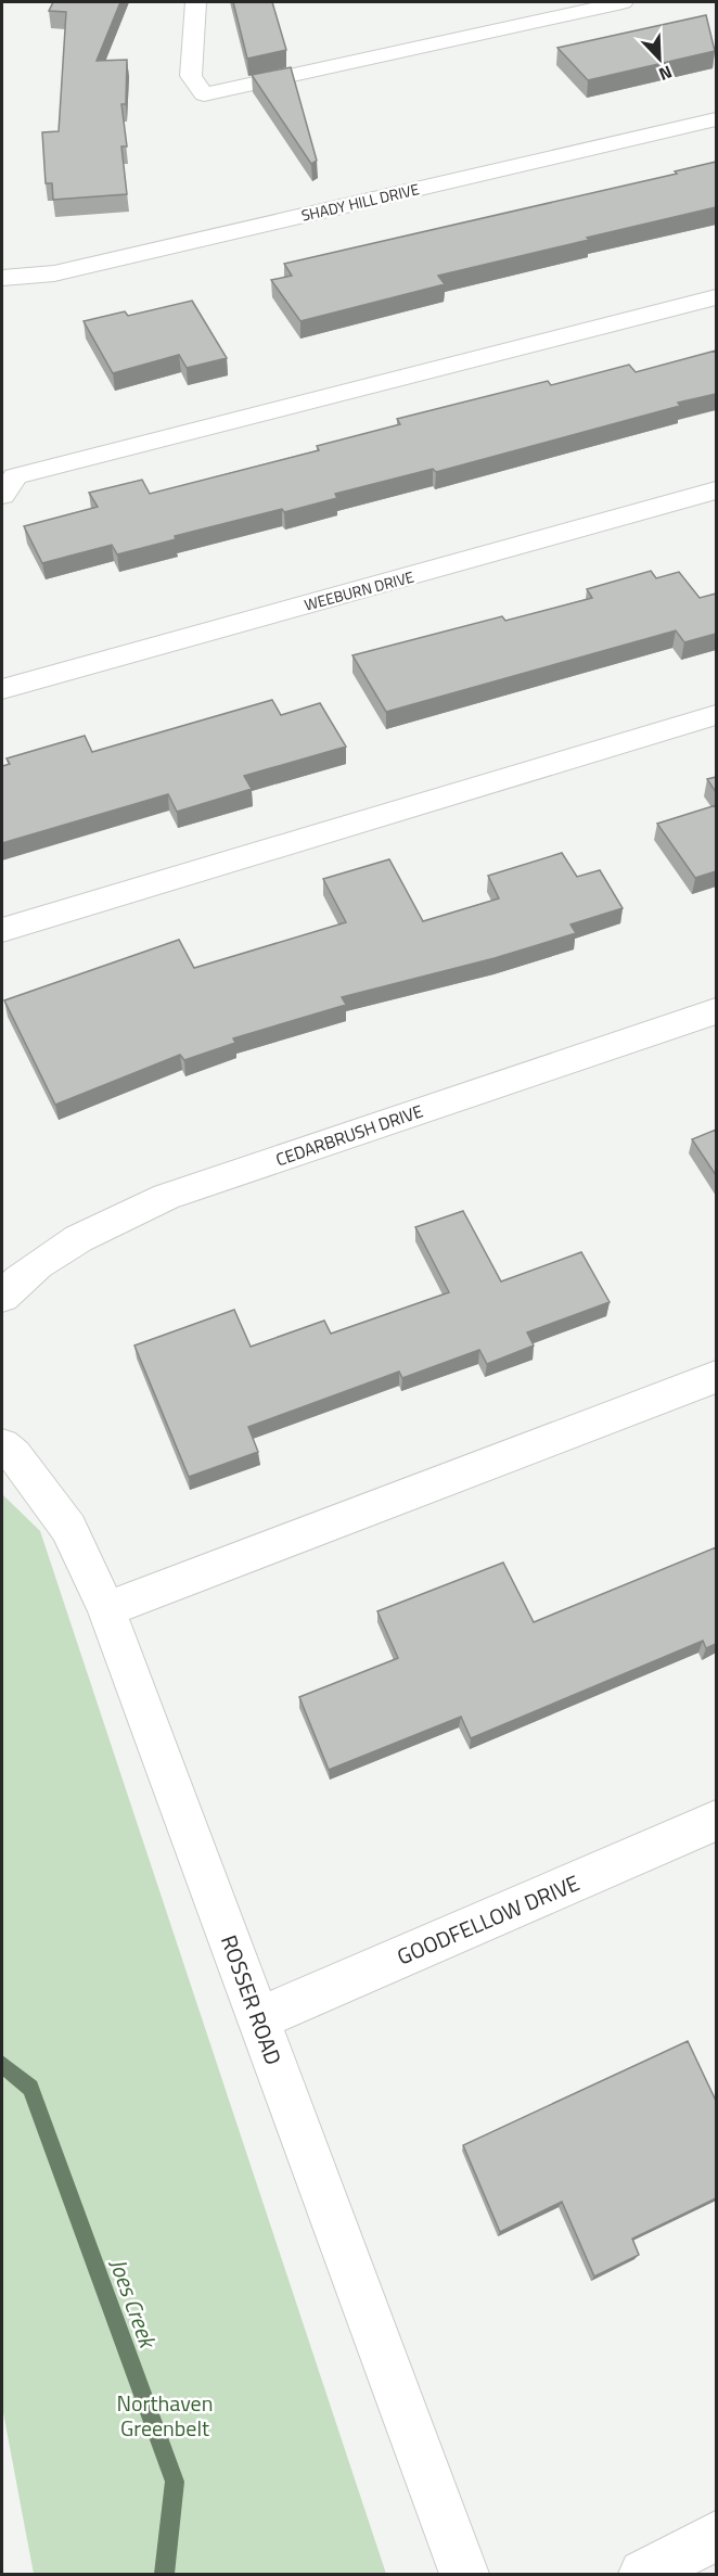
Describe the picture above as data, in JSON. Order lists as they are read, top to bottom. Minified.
{"streets":{"street":["SHADY HILL DRIVE","WEEBURN DRIVE","CEDARBRUSH DRIVE","GOODFELLOW DRIVE","ROSSER ROAD"]},"crossings":[["GOODFELLOW DRIVE","ROSSER ROAD"]],"water":["Joes Creek"],"parks":["Northaven Greenbelt"],"north":"bottom right"}
